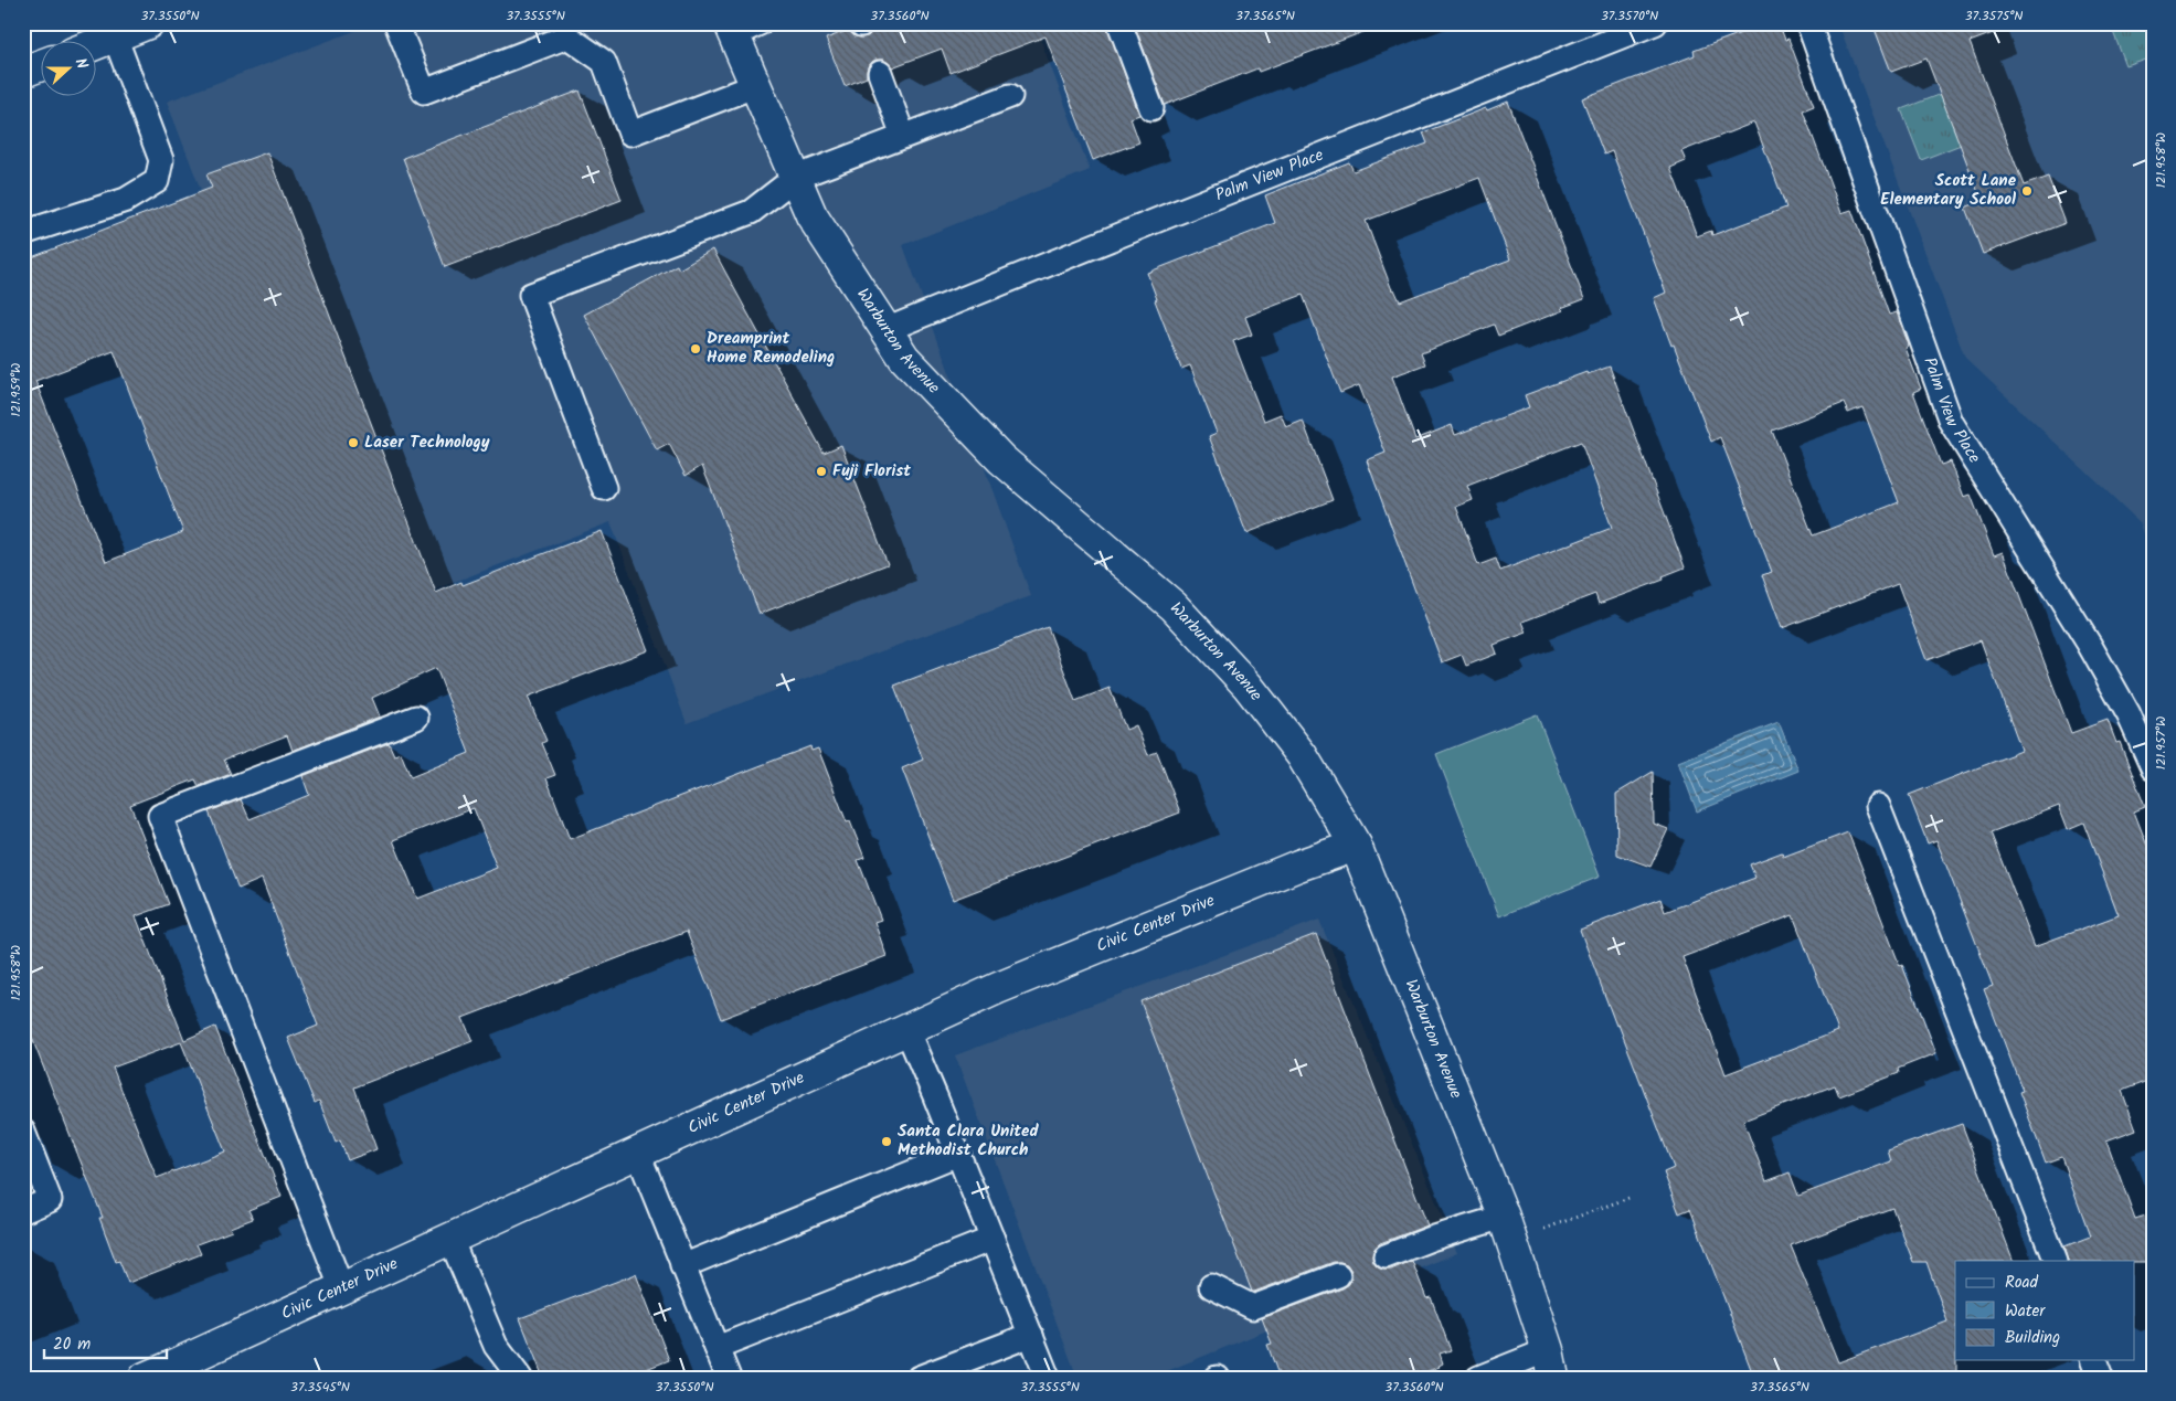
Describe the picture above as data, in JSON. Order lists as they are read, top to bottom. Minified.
{"streets":{"street":["Warburton Avenue","Civic Center Drive"],"lane":["Palm View Place"]},"crossings":[["Palm View Place","Warburton Avenue"],["Warburton Avenue","Civic Center Drive"]],"places":["Scott Lane Elementary School","Dreamprint Home Remodeling","Laser Technology","Fuji Florist","Santa Clara United Methodist Church"],"legend":["Road","Water","Building"],"scale_bar":"20 m","north":"right","coordinates":["37.3550°N","37.3555°N","37.3560°N","37.3565°N","37.3570°N","37.3575°N","121.958°W","121.959°W","121.957°W","37.3545°N"]}
